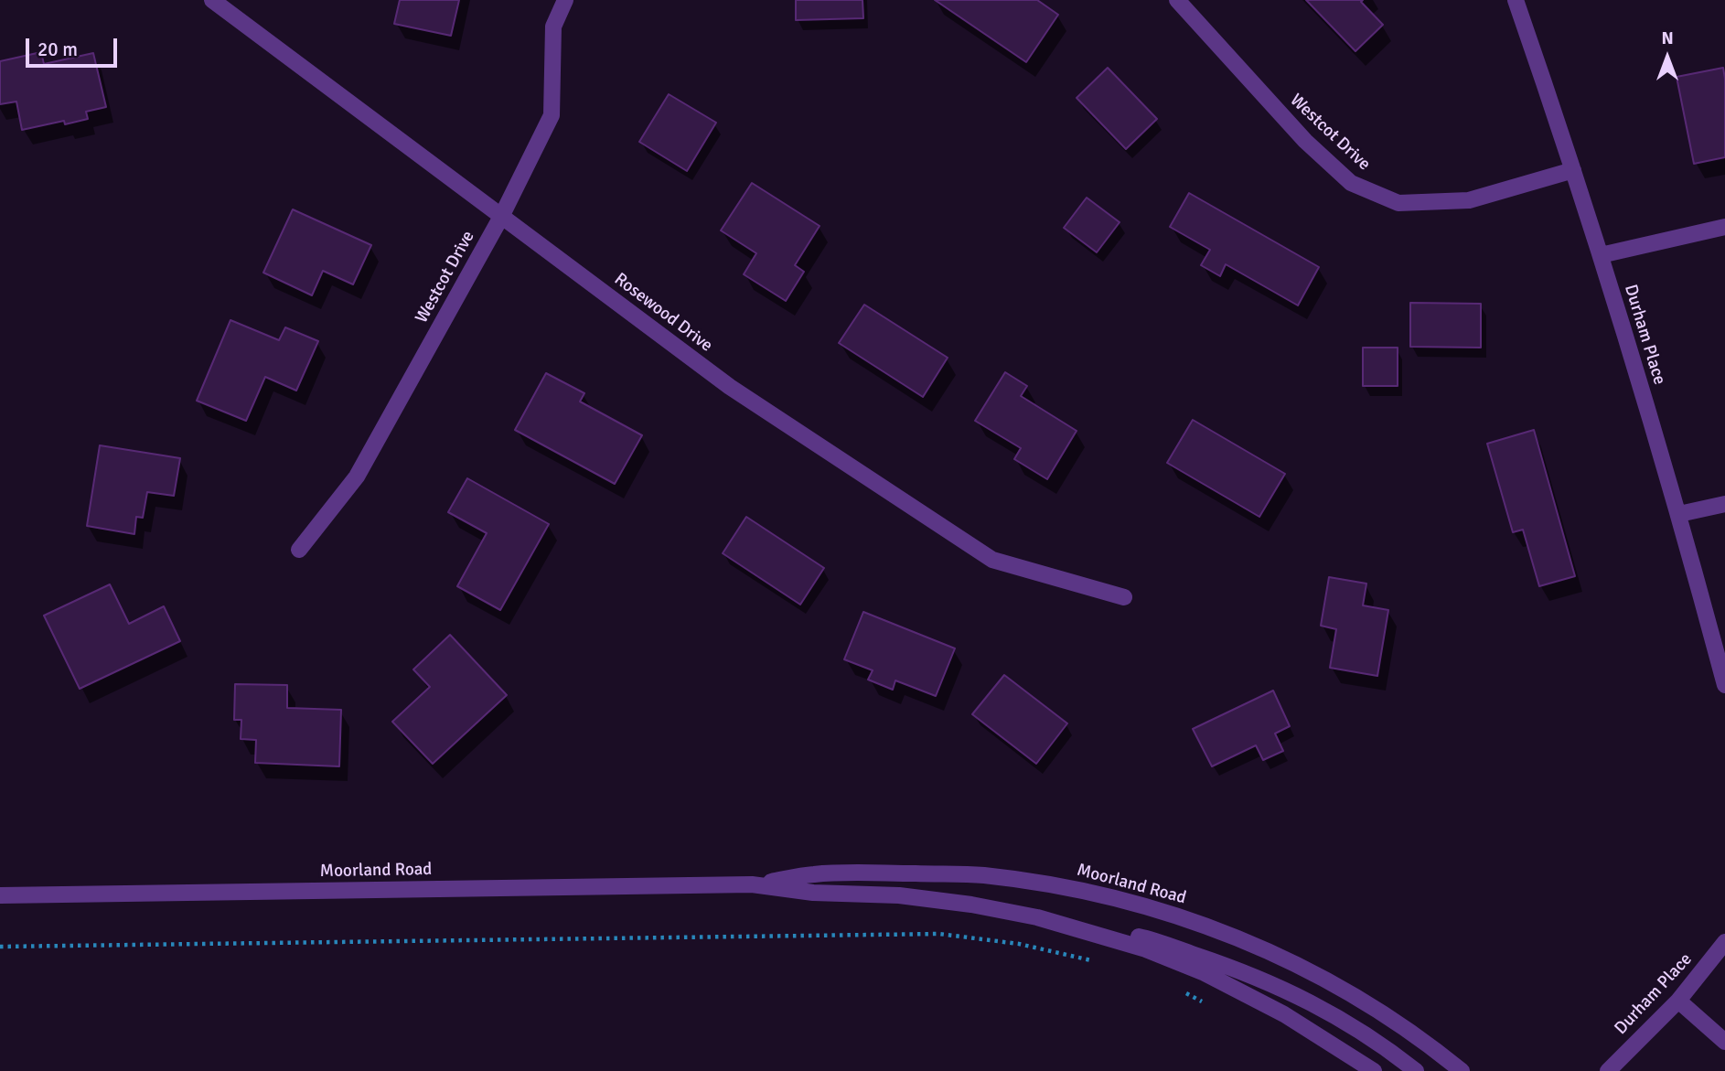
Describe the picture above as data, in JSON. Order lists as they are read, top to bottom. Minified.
{"streets":{"street":["Westcot Drive","Rosewood Drive","Durham Place","Moorland Road"]},"crossings":[["Westcot Drive","Rosewood Drive"],["Westcot Drive","Durham Place"]],"scale_bar":"20 m","north":"top"}
